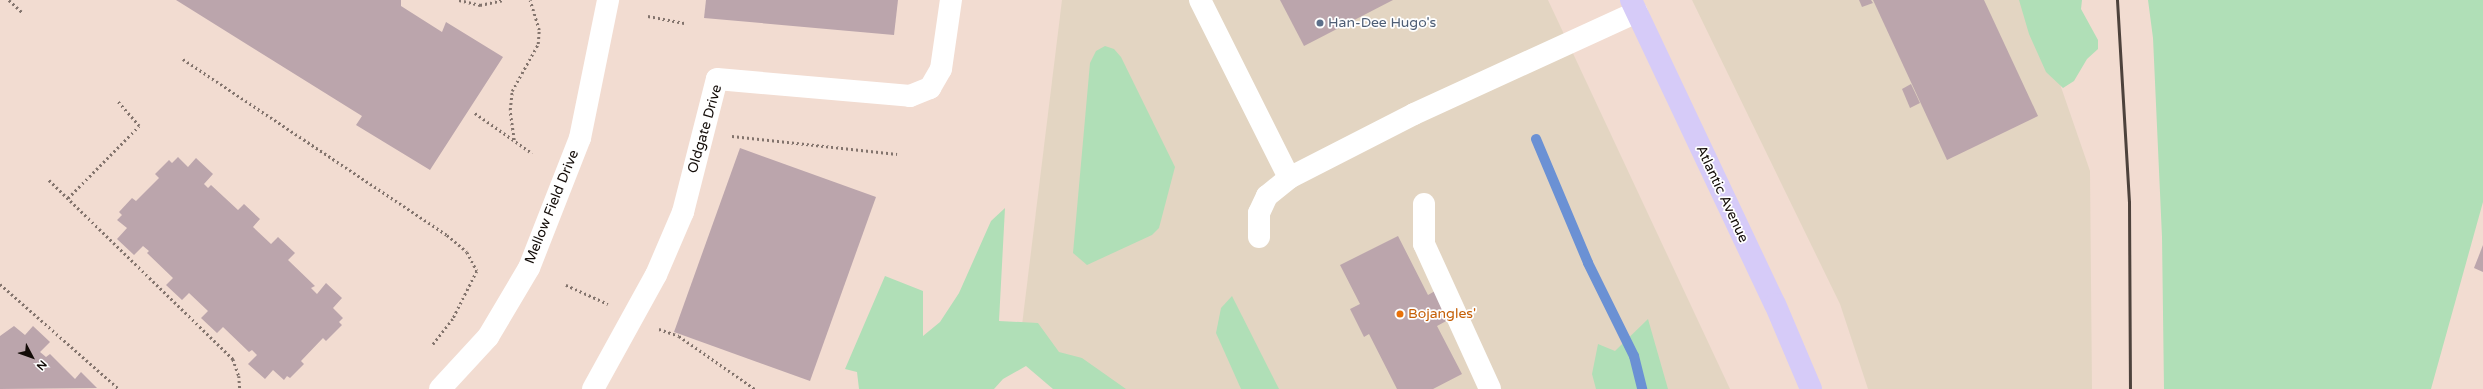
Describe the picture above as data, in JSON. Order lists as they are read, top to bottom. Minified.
{"streets":{"main road":["Atlantic Avenue"],"street":["Oldgate Drive","Mellow Field Drive"]},"places":["Han-Dee Hugo's","Bojangles'"],"north":"bottom right"}
